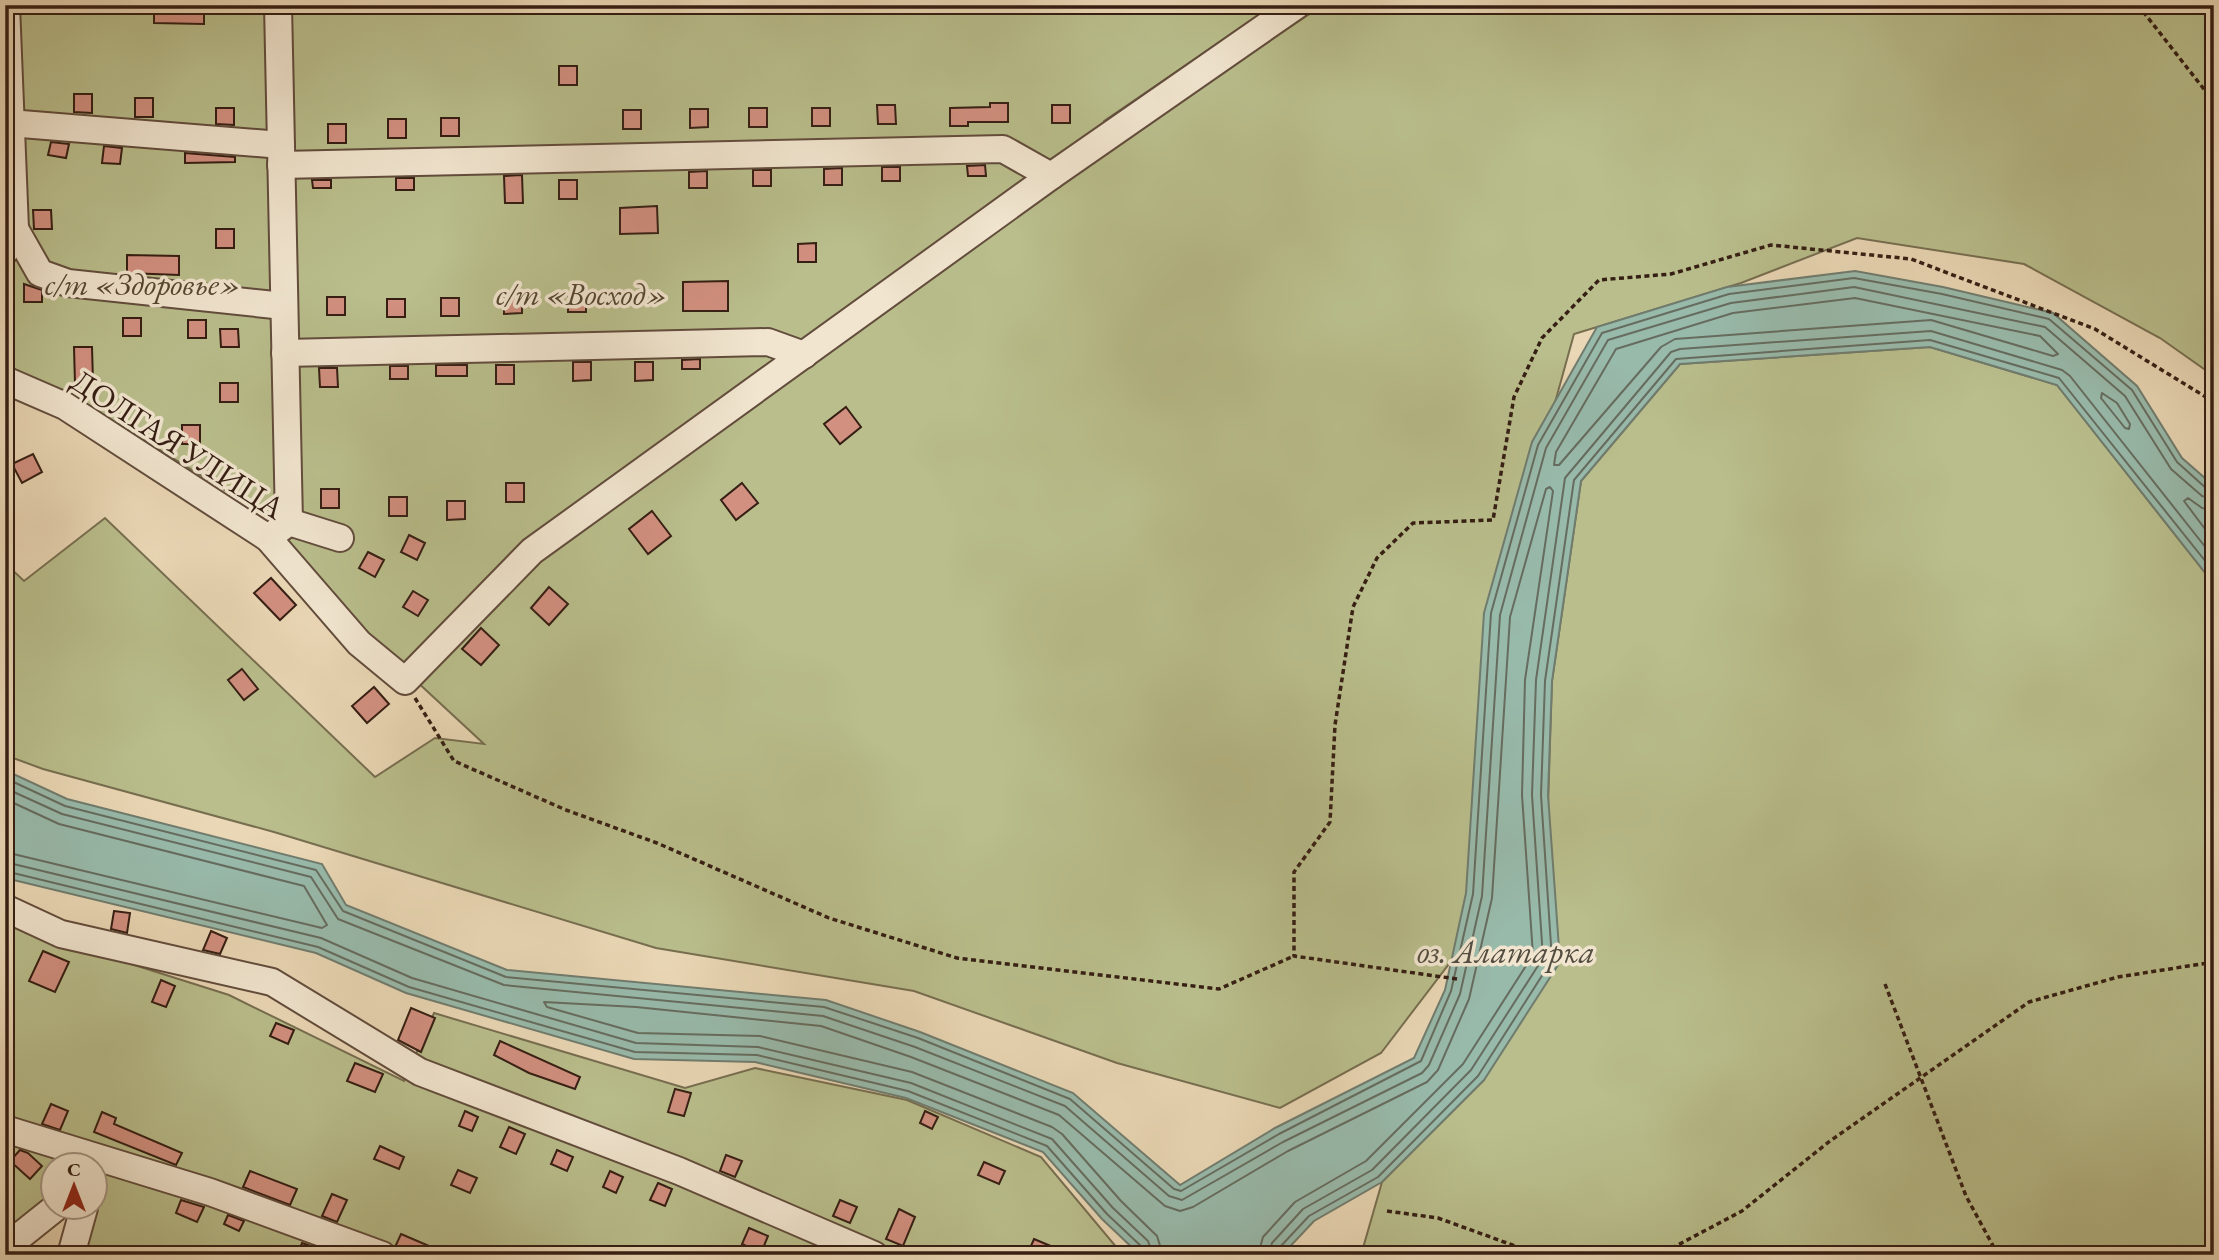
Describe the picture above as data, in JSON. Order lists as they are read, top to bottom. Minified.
{"streets":{"street":["ДОЛГАЯ УЛИЦА"]},"water":["оз. Алатарка"],"parks":["с/т «Здоровье»","с/т «Восход»"],"north":"top"}
